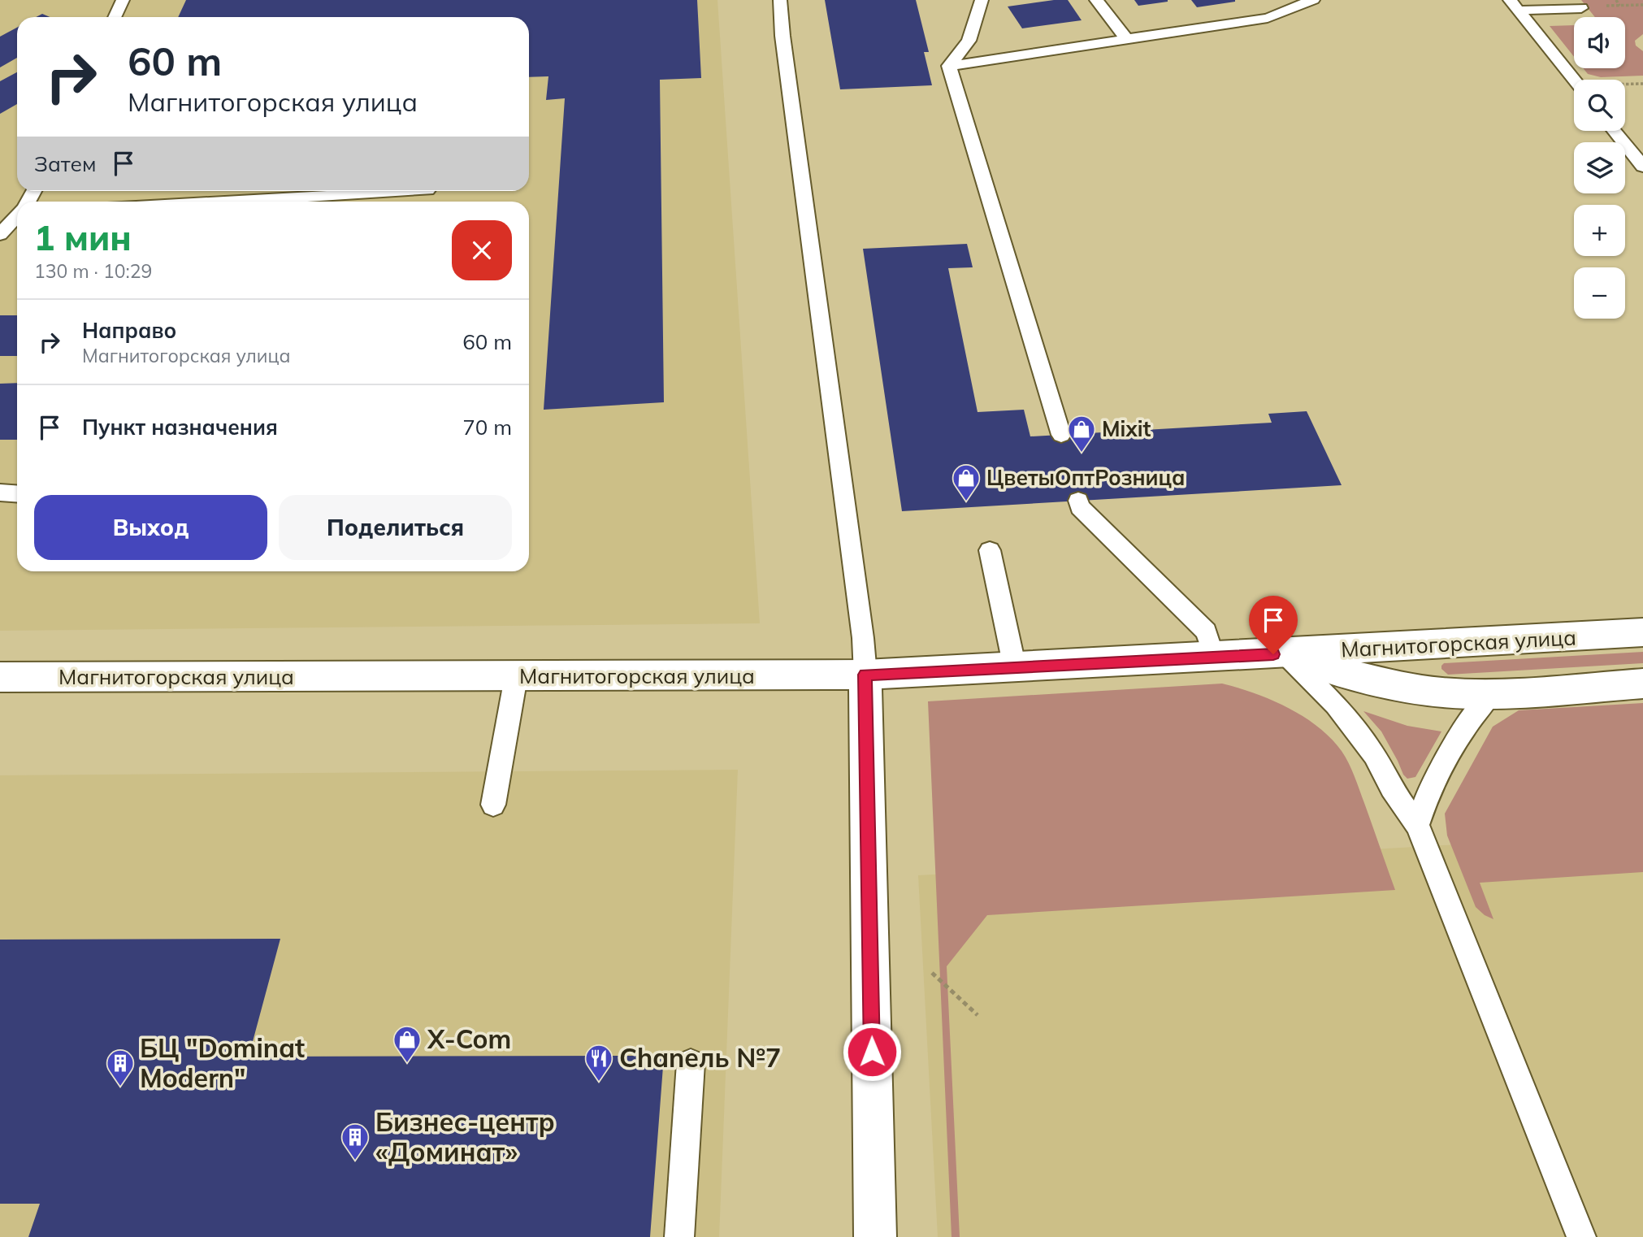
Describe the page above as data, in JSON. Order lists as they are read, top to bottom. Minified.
{"streets":{"street":["Магнитогорская улица"]},"places":{"shop":["Mixit","ЦветыОптРозница","X-Com"],"restaurant":["Chaneль №7"],"building":["БЦ \"Dominat Modern\"","Бизнес-центр «Доминат»"]},"page":{"map_buttons":["+","−"],"turn":["60 m","Магнитогорская улица"],"then":"Затем","heading":["1 мин","130 m · 10:29"],"list":[{"name":"Направо","note":"Магнитогорская улица","value":"60 m"},{"name":"Пункт назначения","value":"70 m"}],"buttons":["Выход","Поделиться"]}}
